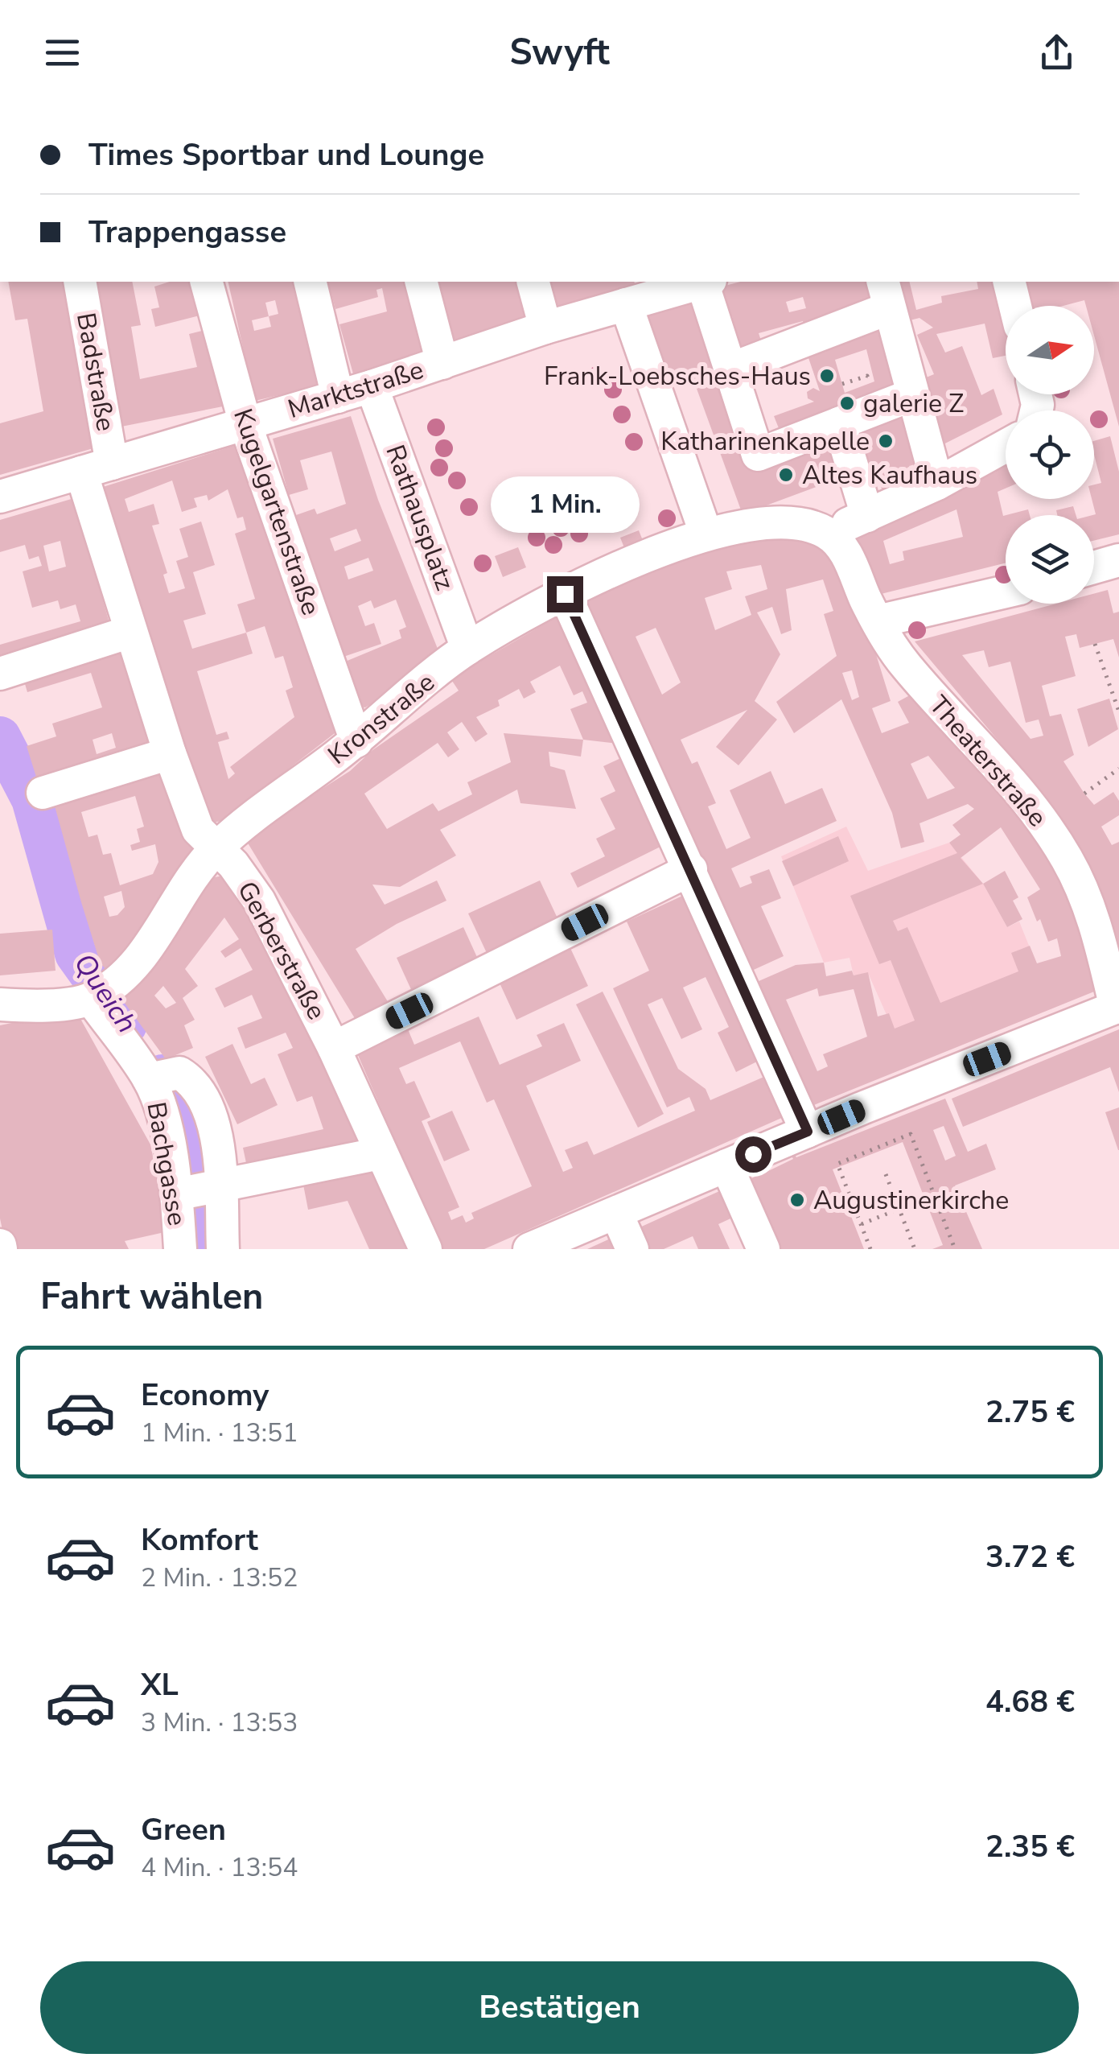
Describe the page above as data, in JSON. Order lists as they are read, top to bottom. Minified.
{"streets":{"street":["Badstraße","Marktstraße","Kugelgartenstraße","Rathausplatz","Kronstraße","Theaterstraße","Gerberstraße","Bachgasse"]},"crossings":[["Badstraße","Marktstraße"],["Badstraße","Gerberstraße"],["Marktstraße","Kugelgartenstraße"],["Marktstraße","Rathausplatz"],["Marktstraße","Gerberstraße"],["Kugelgartenstraße","Kronstraße"],["Rathausplatz","Kronstraße"],["Kronstraße","Theaterstraße"],["Kronstraße","Gerberstraße"],["Kronstraße","Bachgasse"]],"water":["Queich"],"places":["Frank-Loebsches-Haus","galerie Z","Katharinenkapelle","Altes Kaufhaus","Augustinerkirche"],"north":"right","page":{"header":"Swyft","banner":["Times Sportbar und Lounge","Trappengasse"],"bubble":"1 Min.","heading":"Fahrt wählen","list":[{"name":"Economy","note":"1 Min. · 13:51","value":"2.75 €"},{"name":"Komfort","note":"2 Min. · 13:52","value":"3.72 €"},{"name":"XL","note":"3 Min. · 13:53","value":"4.68 €"},{"name":"Green","note":"4 Min. · 13:54","value":"2.35 €"}],"buttons":"Bestätigen"}}
